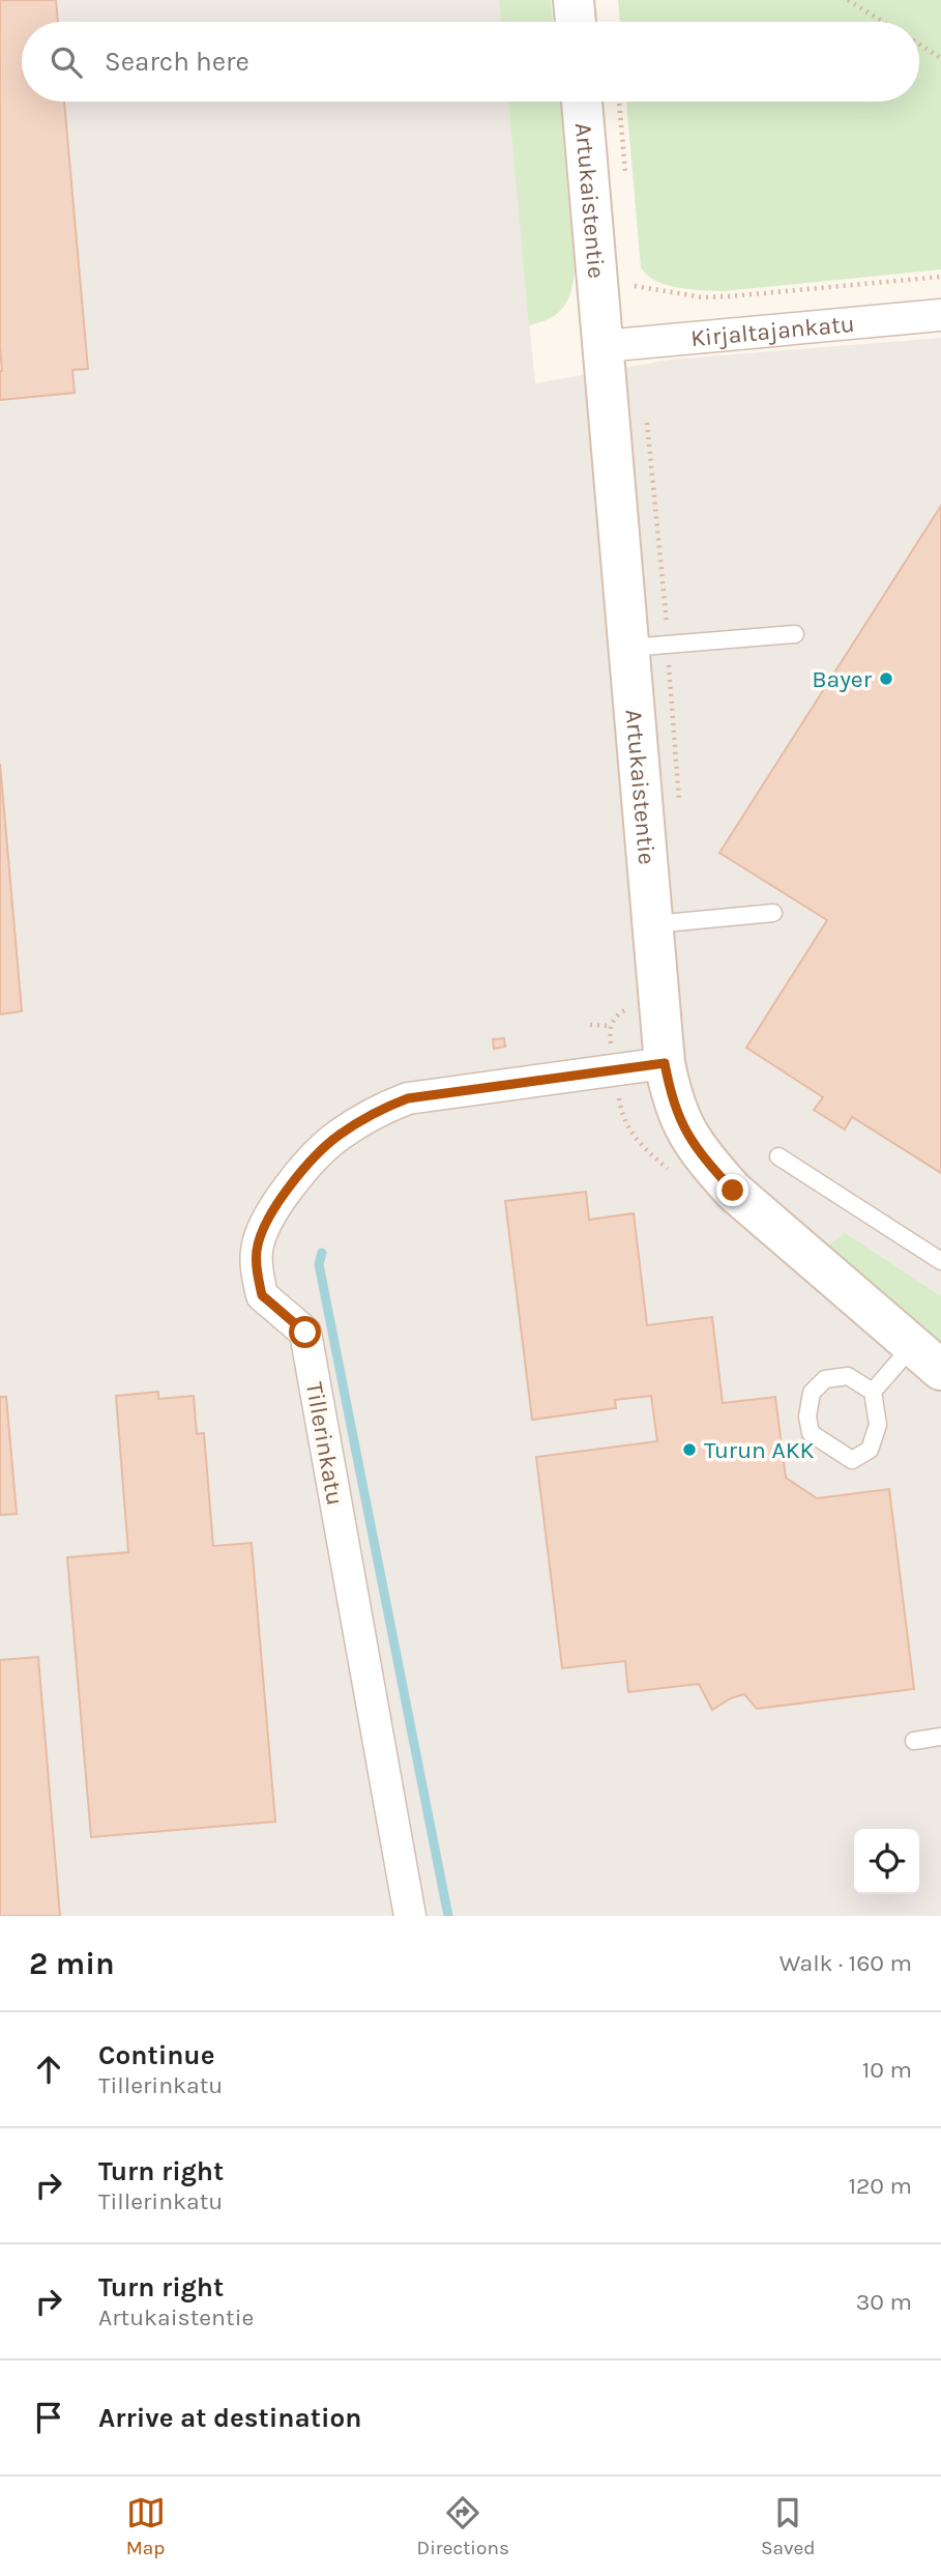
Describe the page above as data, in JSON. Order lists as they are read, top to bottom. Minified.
{"streets":{"street":["Artukaistentie","Kirjaltajankatu","Tillerinkatu"]},"crossings":[["Artukaistentie","Kirjaltajankatu"],["Artukaistentie","Tillerinkatu"]],"places":["Bayer","Turun AKK"],"page":{"search":"Search here","heading":["2 min","Walk · 160 m"],"list":[["Continue","Tillerinkatu","10 m"],["Turn right","Tillerinkatu","120 m"],["Turn right","Artukaistentie","30 m"],"Arrive at destination"],"nav":["Map","Directions","Saved"]}}
